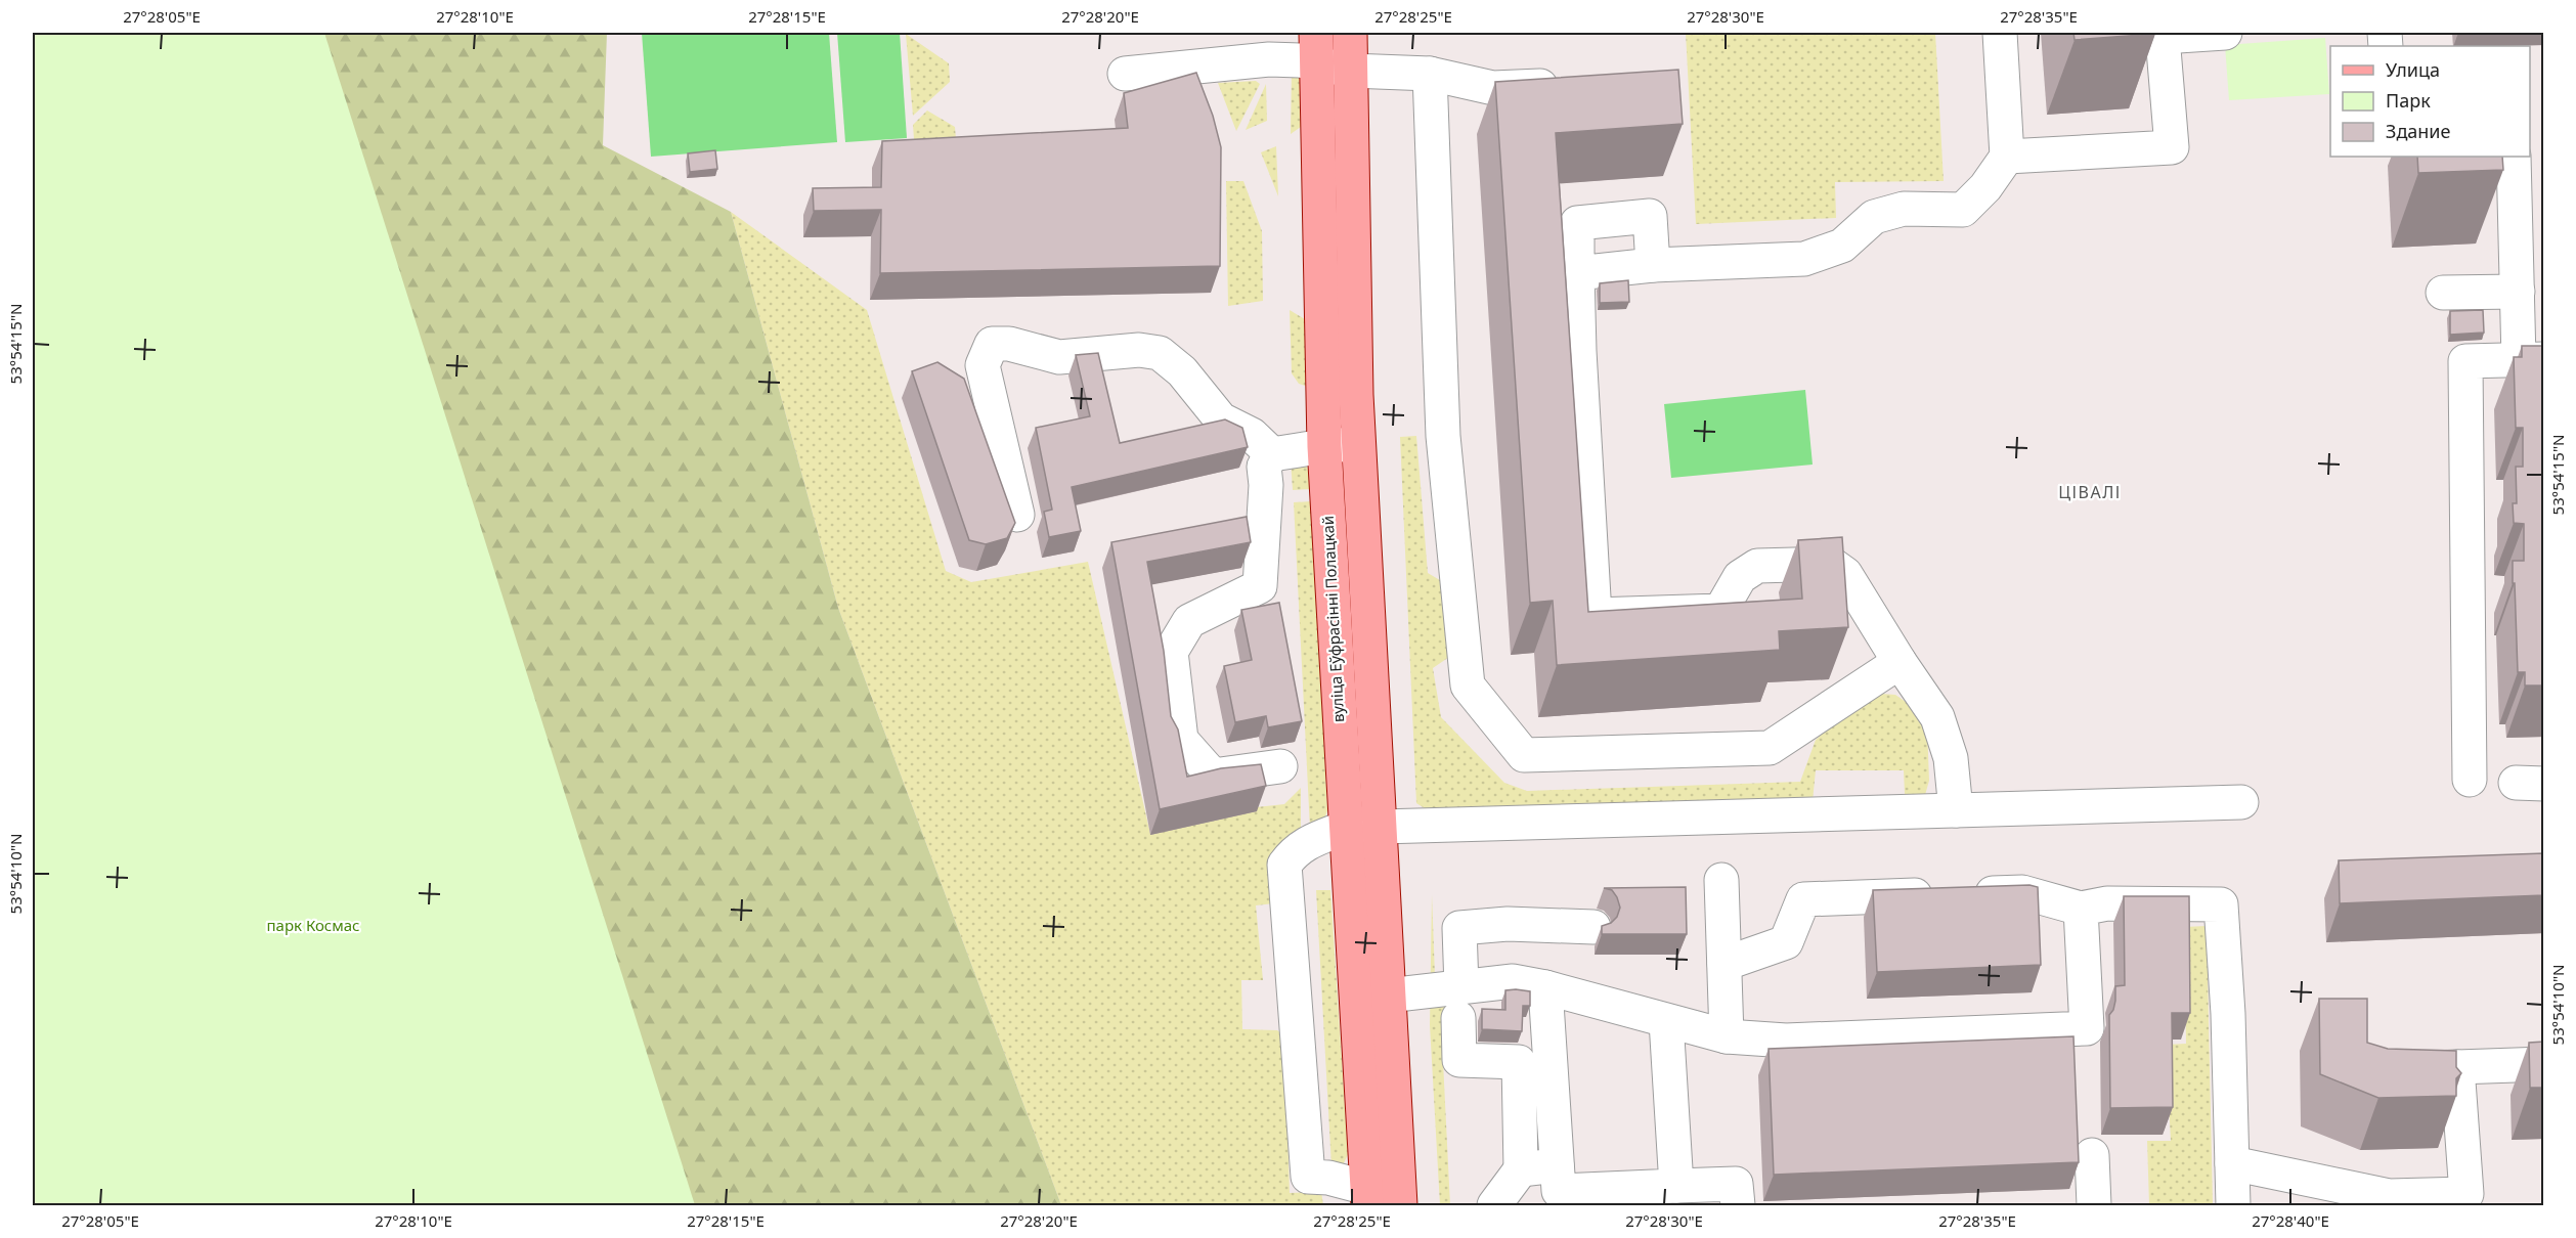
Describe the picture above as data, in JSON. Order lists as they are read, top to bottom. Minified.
{"streets":{"main road":["вуліца Еўфрасінні Полацкай"]},"districts":["ЦІВАЛІ"],"parks":["парк Космас"],"legend":["Улица","Парк","Здание"],"coordinates":["27°28'05\"E","27°28'10\"E","27°28'15\"E","27°28'20\"E","27°28'25\"E","27°28'30\"E","27°28'35\"E","53°54'15\"N","53°54'10\"N","27°28'40\"E"]}
